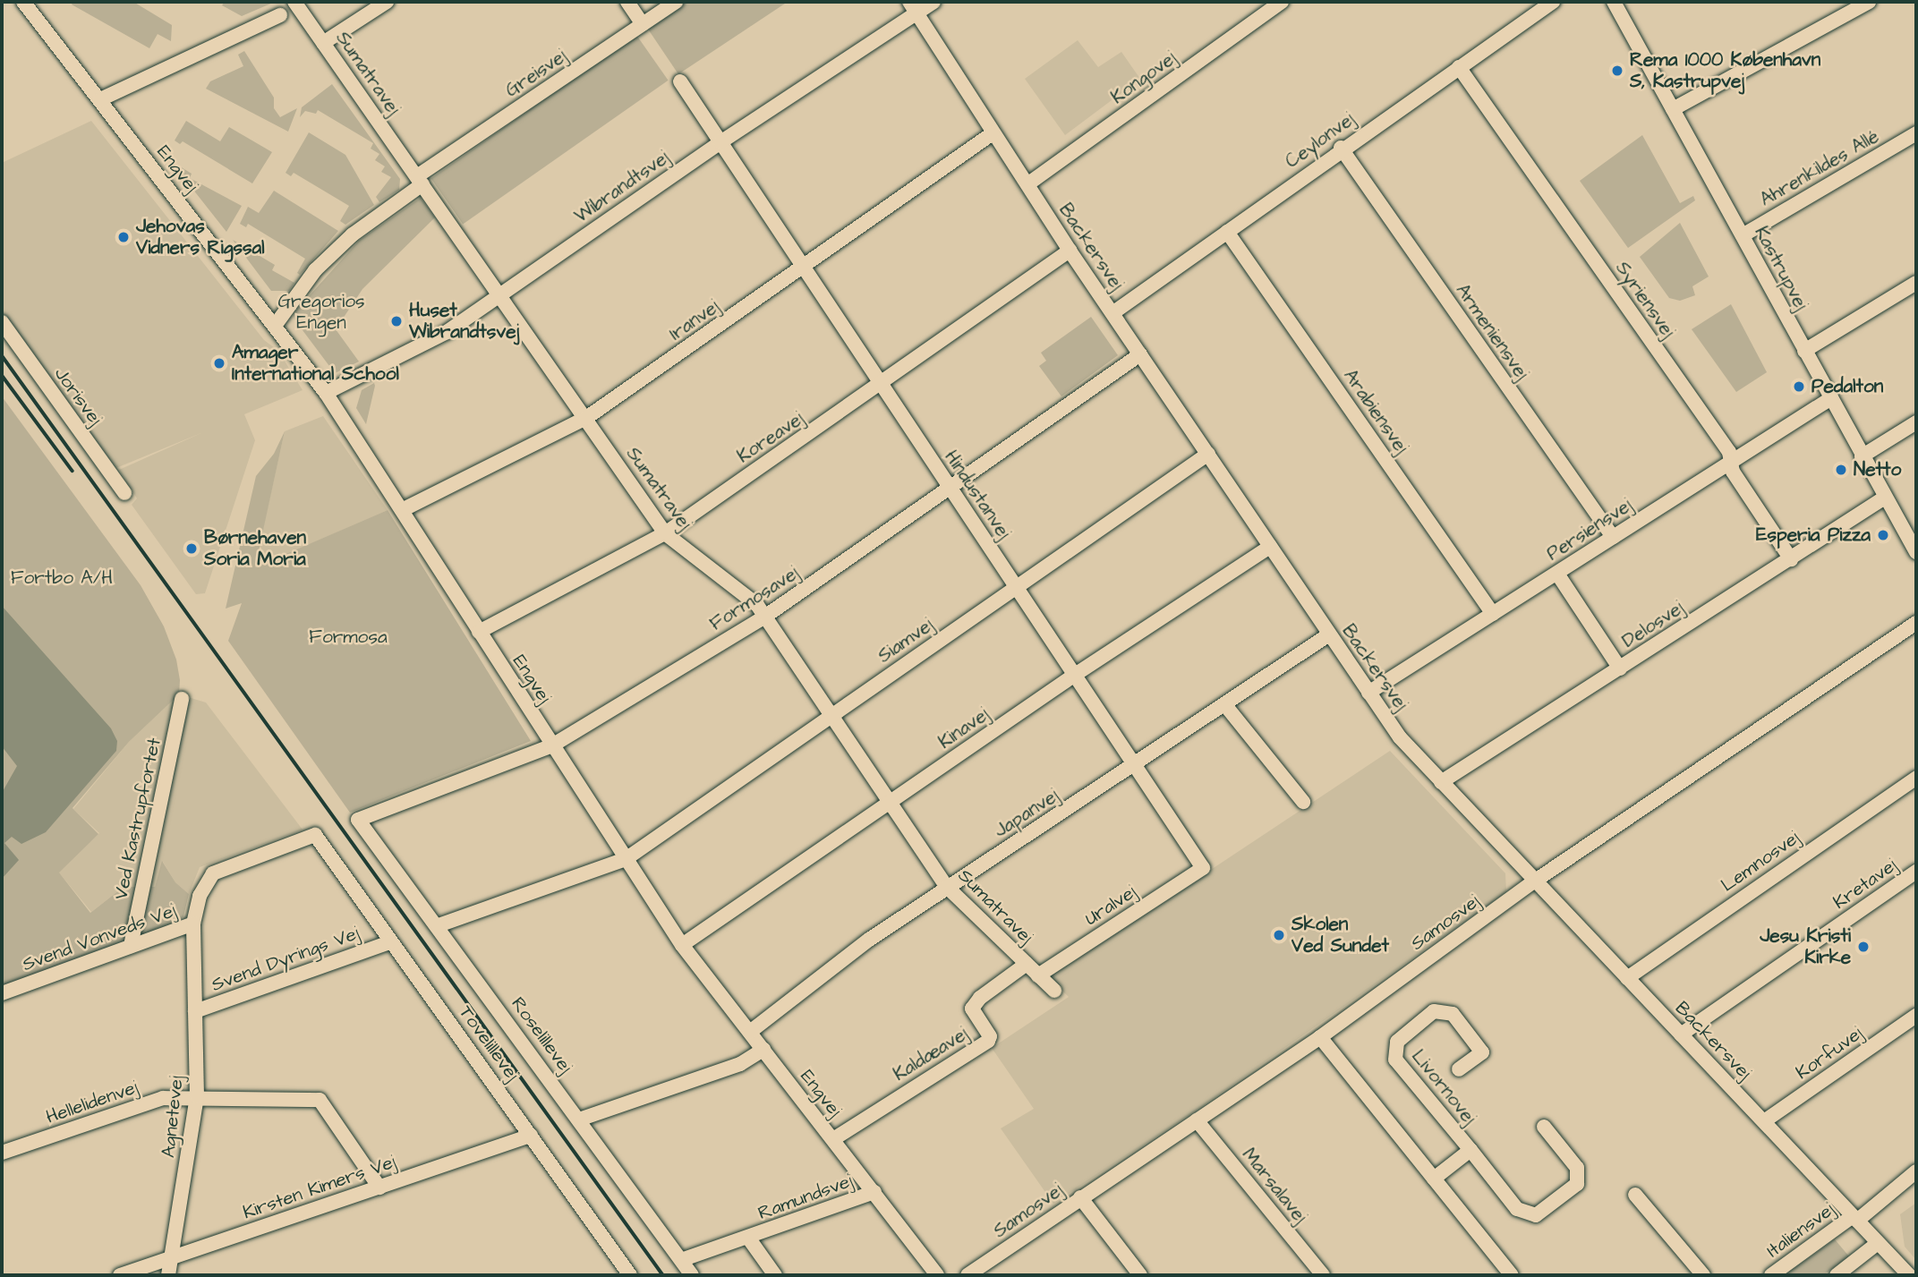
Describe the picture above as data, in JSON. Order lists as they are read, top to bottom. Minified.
{"streets":{"street":["Sumatravej","Greisvej","Kongovej","Ceylonvej","Ahrenkildes Allé","Engvej","Wibrandtsvej","Backersvej","Kastrupvej","Syriensvej","Iranvej","Armeniensvej","Jorisvej","Arabiensvej","Koreavej","Hindustanvej","Persiensvej","Formosavej","Delosvej","Siamvej","Kinavej","Japanvej","Ved Kastrupfortet","Lemnosvej","Kretavej","Uralvej","Samosvej","Svend Vonveds Vej","Svend Dyrings Vej","Roselillevej","Tovelillevej","Korfuvej","Kaldæavej","Livornovej","Hellelidenvej","Agnetevej","Marsalavej","Kirsten Kimers Vej","Ramundsvej","Italiensvej"]},"crossings":[["Sumatravej","Greisvej"],["Sumatravej","Wibrandtsvej"],["Sumatravej","Iranvej"],["Sumatravej","Koreavej"],["Sumatravej","Formosavej"],["Sumatravej","Siamvej"],["Sumatravej","Kinavej"],["Sumatravej","Japanvej"],["Sumatravej","Uralvej"],["Sumatravej","Kaldæavej"],["Greisvej","Engvej"],["Kongovej","Backersvej"],["Ceylonvej","Backersvej"],["Ceylonvej","Syriensvej"],["Ceylonvej","Armeniensvej"],["Ceylonvej","Arabiensvej"],["Ahrenkildes Allé","Kastrupvej"],["Engvej","Wibrandtsvej"],["Engvej","Iranvej"],["Engvej","Koreavej"],["Engvej","Formosavej"],["Engvej","Siamvej"],["Engvej","Kinavej"],["Engvej","Japanvej"],["Engvej","Kaldæavej"],["Engvej","Ramundsvej"],["Wibrandtsvej","Backersvej"],["Wibrandtsvej","Hindustanvej"],["Backersvej","Iranvej"],["Backersvej","Koreavej"],["Backersvej","Persiensvej"],["Backersvej","Formosavej"],["Backersvej","Delosvej"],["Backersvej","Siamvej"],["Backersvej","Kinavej"],["Backersvej","Japanvej"],["Backersvej","Lemnosvej"],["Backersvej","Kretavej"],["Backersvej","Samosvej"],["Backersvej","Korfuvej"],["Backersvej","Italiensvej"],["Kastrupvej","Persiensvej"],["Kastrupvej","Delosvej"],["Syriensvej","Persiensvej"],["Syriensvej","Delosvej"],["Iranvej","Hindustanvej"],["Armeniensvej","Persiensvej"],["Arabiensvej","Persiensvej"],["Koreavej","Hindustanvej"],["Hindustanvej","Formosavej"],["Hindustanvej","Siamvej"],["Hindustanvej","Kinavej"],["Hindustanvej","Japanvej"],["Hindustanvej","Uralvej"],["Formosavej","Roselillevej"],["Ved Kastrupfortet","Svend Vonveds Vej"],["Samosvej","Marsalavej"],["Svend Vonveds Vej","Tovelillevej"],["Svend Vonveds Vej","Agnetevej"],["Svend Dyrings Vej","Tovelillevej"],["Svend Dyrings Vej","Agnetevej"],["Roselillevej","Ramundsvej"],["Tovelillevej","Kirsten Kimers Vej"],["Hellelidenvej","Agnetevej"],["Hellelidenvej","Kirsten Kimers Vej"],["Agnetevej","Kirsten Kimers Vej"]],"parks":["Gregorios Engen","Fortbo A/H","Formosa"],"places":["Rema 1000 København S, Kastrupvej","Jehovas Vidners Rigssal","Huset Wibrandtsvej","Amager International School","Pedalton","Netto","Esperia Pizza","Børnehaven Soria Moria","Skolen Ved Sundet","Jesu Kristi Kirke"]}
